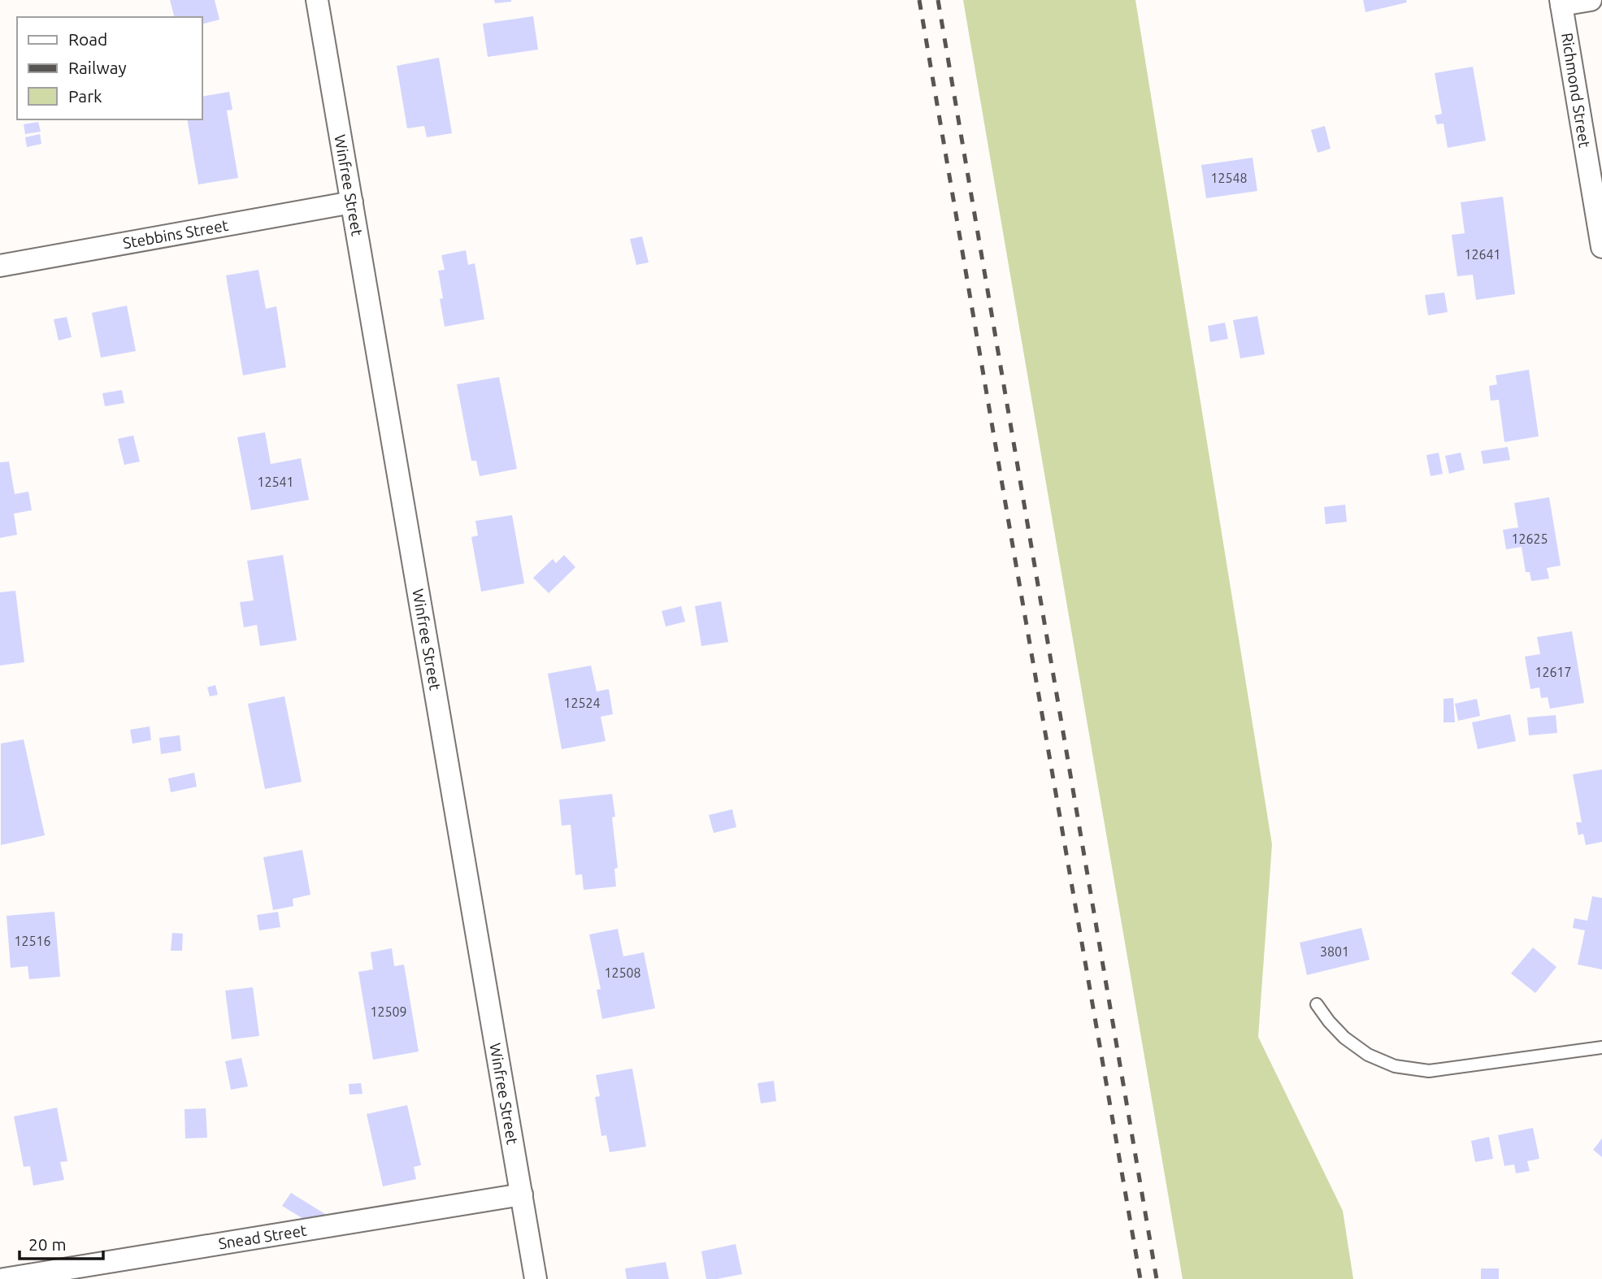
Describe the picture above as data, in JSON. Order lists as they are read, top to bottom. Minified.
{"streets":{"street":["Richmond Street","Winfree Street","Stebbins Street","Snead Street"]},"crossings":[["Winfree Street","Stebbins Street"],["Winfree Street","Snead Street"]],"house_numbers":["12548","12641","12541","12625","12617","12524","12516","3801","12508","12509"],"legend":["Road","Railway","Park"],"scale_bar":"20 m"}
